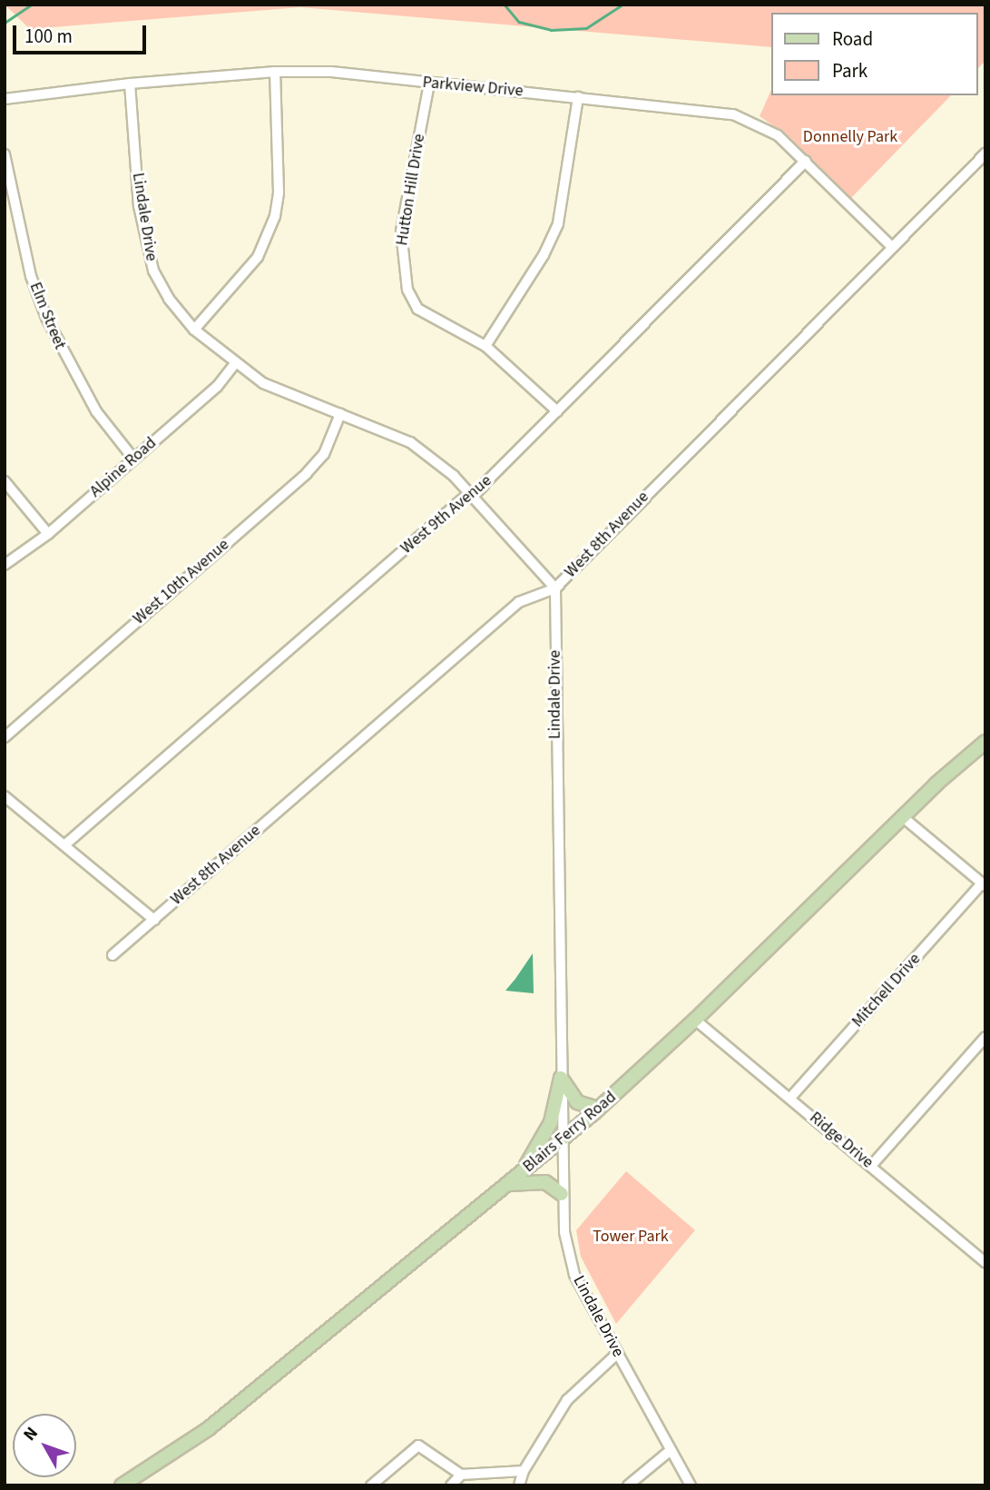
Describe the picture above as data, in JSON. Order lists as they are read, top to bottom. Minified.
{"streets":{"main road":["Blairs Ferry Road"],"street":["Parkview Drive","Hutton Hill Drive","Lindale Drive","Elm Street","Alpine Road","West 9th Avenue","West 8th Avenue","West 10th Avenue","Mitchell Drive","Ridge Drive"]},"crossings":[["Parkview Drive","Hutton Hill Drive"],["Parkview Drive","Lindale Drive"],["Parkview Drive","West 9th Avenue"],["Parkview Drive","West 8th Avenue"],["Hutton Hill Drive","West 9th Avenue"],["Lindale Drive","Alpine Road"],["Lindale Drive","West 9th Avenue"],["Lindale Drive","West 8th Avenue"],["Lindale Drive","West 10th Avenue"],["Lindale Drive","Blairs Ferry Road"],["Elm Street","Alpine Road"],["Mitchell Drive","Ridge Drive"],["Blairs Ferry Road","Ridge Drive"]],"parks":["Donnelly Park","Tower Park"],"legend":["Road","Park"],"scale_bar":"100 m","north":"top left"}
